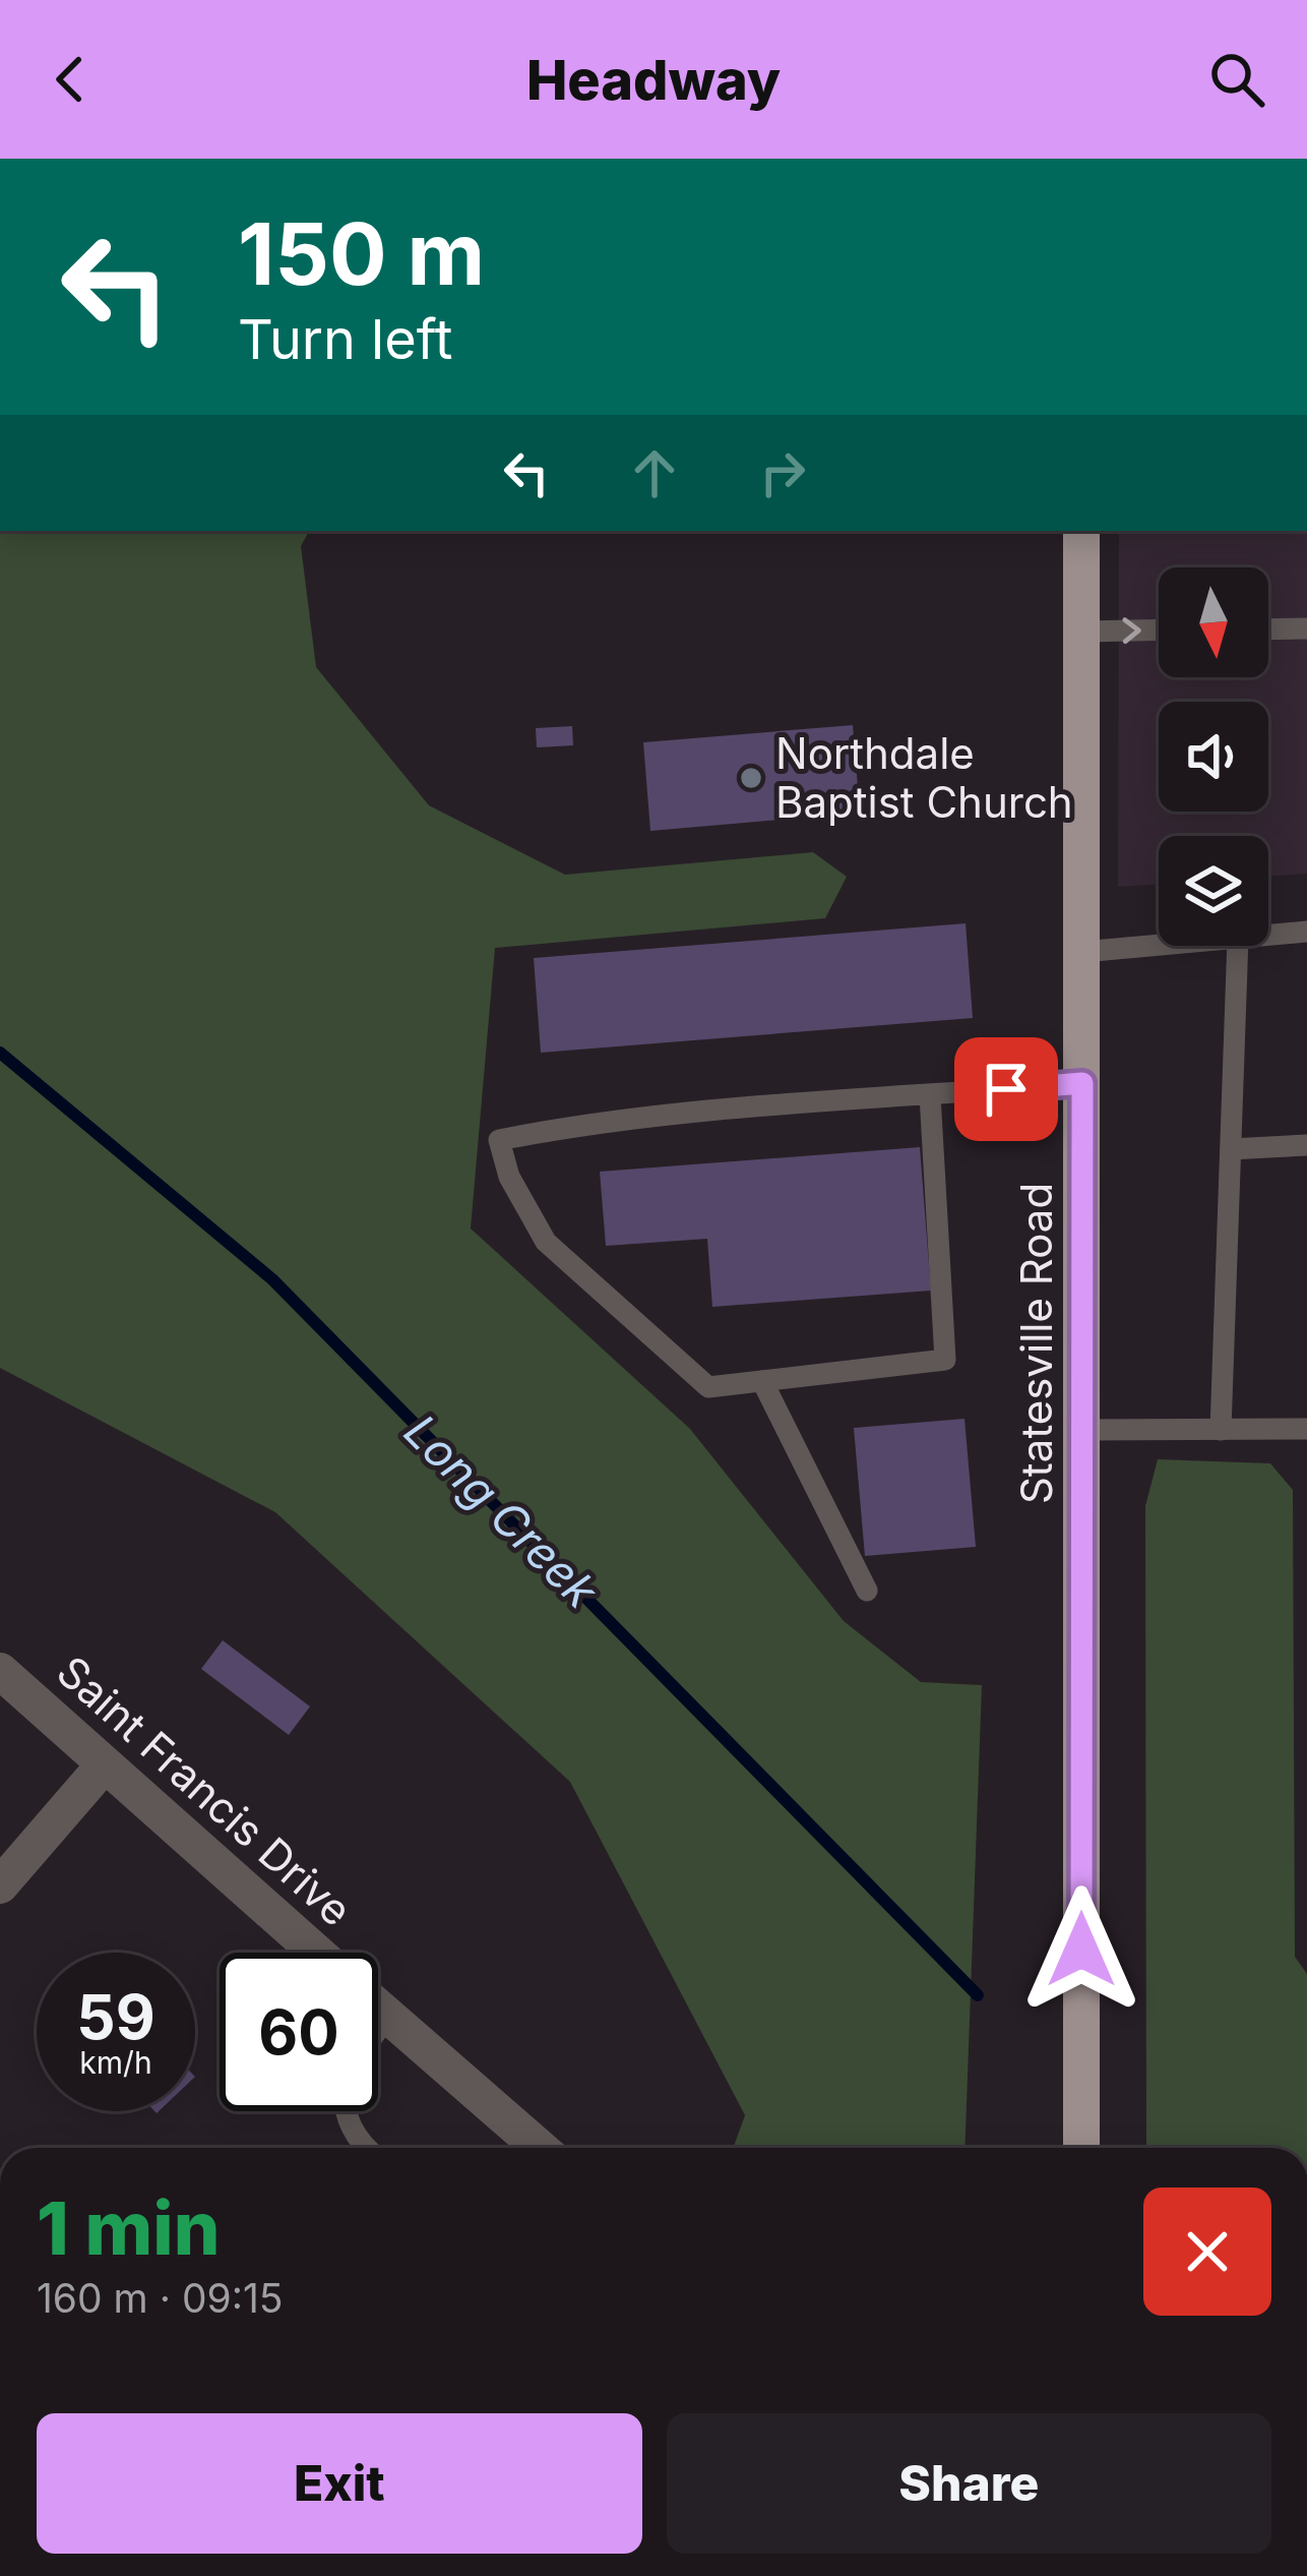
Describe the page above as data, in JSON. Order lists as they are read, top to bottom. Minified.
{"streets":{"main road":["Statesville Road"],"street":["Saint Francis Drive"]},"water":["Long Creek"],"places":["Northdale Baptist Church"],"north":"bottom","page":{"header":"Headway","turn":["150 m","Turn left"],"speed":"59 km/h","limit":"60","heading":["1 min","160 m · 09:15"],"buttons":["Exit","Share"]}}
